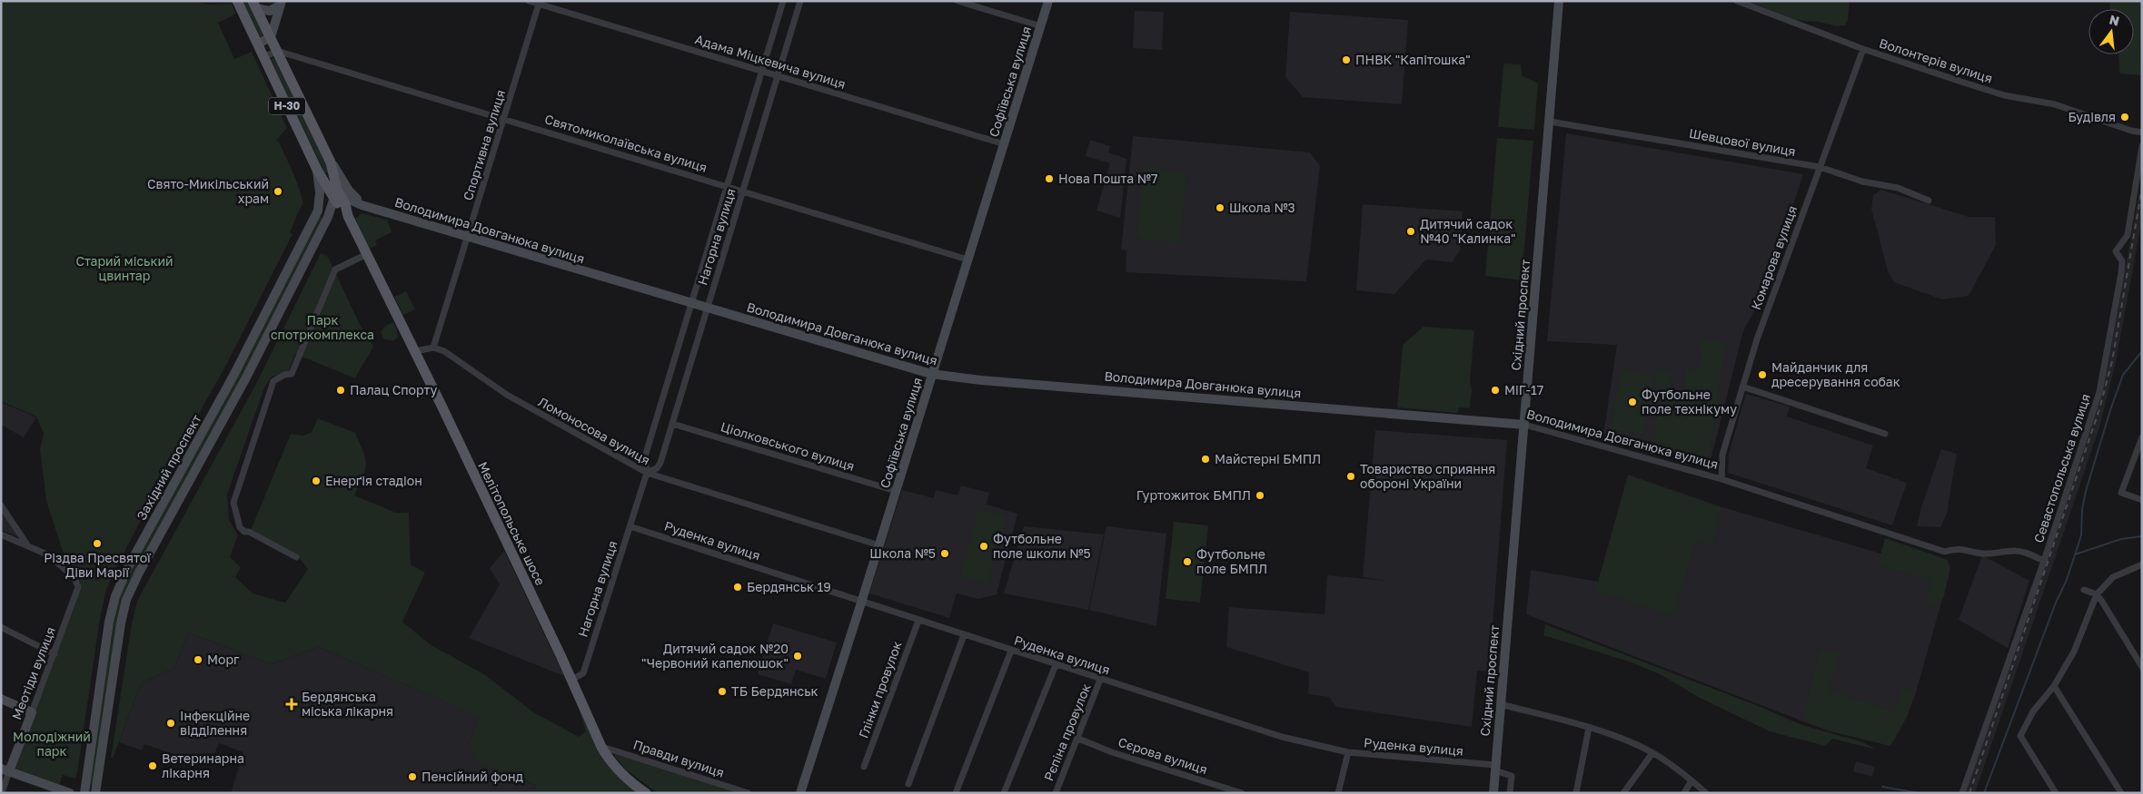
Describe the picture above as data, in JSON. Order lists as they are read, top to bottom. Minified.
{"streets":{"main road":["Софіївська вулиця","Н-30","Володимира Довганюка вулиця","Східний проспект","Західний проспект","Мелітопольське шосе","Меотіди вулиця"],"street":["Волонтерів вулиця","Адама Міцкевича вулиця","Шевцової вулиця","Святомиколаївська вулиця","Спортивна вулиця","Нагорна вулиця","Комарова вулиця","Ломоносова вулиця","Ціолковського вулиця","Севастопольська вулиця","Руденка вулиця","Глінки провулок","Рєпіна провулок","Сєрова вулиця","Правди вулиця"]},"crossings":[["Волонтерів вулиця","Комарова вулиця"],["Адама Міцкевича вулиця","Софіївська вулиця"],["Адама Міцкевича вулиця","Спортивна вулиця"],["Адама Міцкевича вулиця","Нагорна вулиця"],["Софіївська вулиця","Святомиколаївська вулиця"],["Софіївська вулиця","Володимира Довганюка вулиця"],["Софіївська вулиця","Ломоносова вулиця"],["Софіївська вулиця","Ціолковського вулиця"],["Софіївська вулиця","Руденка вулиця"],["Н-30","Західний проспект"],["Шевцової вулиця","Комарова вулиця"],["Шевцової вулиця","Східний проспект"],["Святомиколаївська вулиця","Спортивна вулиця"],["Святомиколаївська вулиця","Нагорна вулиця"],["Святомиколаївська вулиця","Мелітопольське шосе"],["Спортивна вулиця","Володимира Довганюка вулиця"],["Спортивна вулиця","Ломоносова вулиця"],["Володимира Довганюка вулиця","Нагорна вулиця"],["Володимира Довганюка вулиця","Комарова вулиця"],["Володимира Довганюка вулиця","Східний проспект"],["Володимира Довганюка вулиця","Севастопольська вулиця"],["Нагорна вулиця","Ломоносова вулиця"],["Нагорна вулиця","Ціолковського вулиця"],["Нагорна вулиця","Мелітопольське шосе"],["Нагорна вулиця","Руденка вулиця"],["Східний проспект","Руденка вулиця"],["Західний проспект","Мелітопольське шосе"],["Мелітопольське шосе","Правди вулиця"],["Руденка вулиця","Глінки провулок"],["Руденка вулиця","Рєпіна провулок"],["Рєпіна провулок","Сєрова вулиця"]],"parks":["Старий міський цвинтар","Парк спотркомплекса","Молодіжний парк"],"places":{"other":["ПНВК \"Капітошка\"","Будівля","Нова Пошта №7","Свято-Микільський храм","Школа №3","Дитячий садок №40 \"Калинка\"","Майданчик для дресерування собак","Палац Спорту","МіГ-17","Футбольне поле технікуму","Майстерні БМПЛ","Товариство сприяння обороні України","Енерґія стадіон","Гуртожиток БМПЛ","Різдва Пресвятої Діви Марії","Футбольне поле школи №5","Школа №5","Футбольне поле БМПЛ","Бердянськ 19","Дитячий садок №20 \"Червоний капелюшок\"","Морг","ТБ Бердянськ","Інфекційне відділення","Ветеринарна лікарня","Пенсійний фонд"],"health":["Бердянська міська лікарня"]},"north":"top"}
